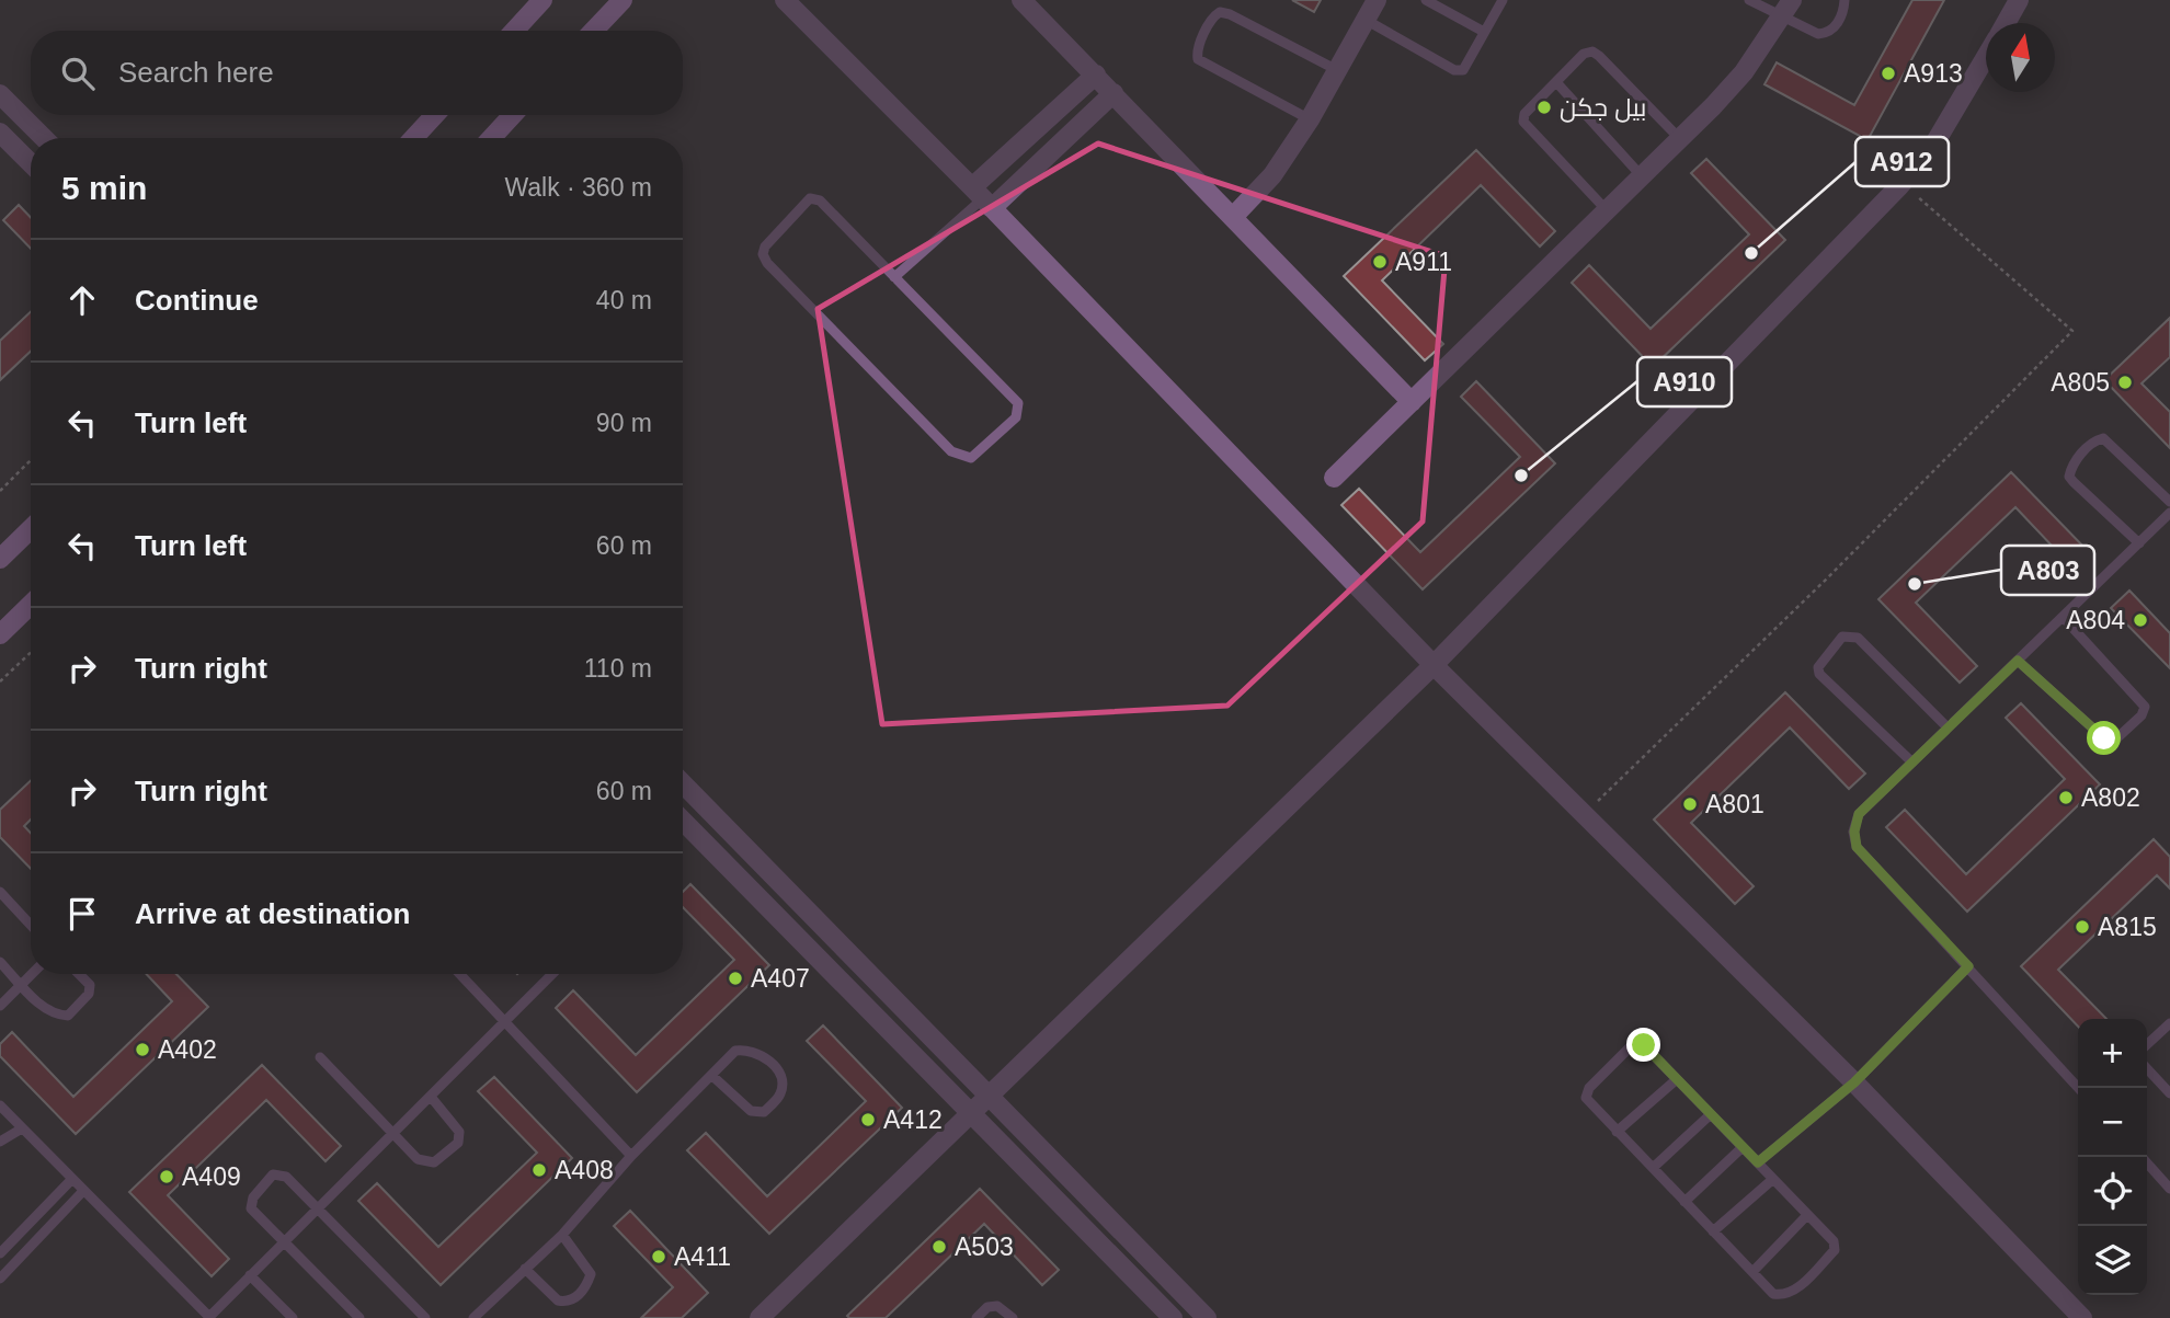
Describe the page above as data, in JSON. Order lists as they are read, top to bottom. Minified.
{"places":["A913","بيل جكن","A912","A911","A805","A910","A803","A804","A802","A801","A815","A407","A402","A412","A408","A409","A503","A411"],"north":"top","page":{"search":"Search here","heading":["5 min","Walk · 360 m"],"list":[["Continue","40 m"],["Turn left","90 m"],["Turn left","60 m"],["Turn right","110 m"],["Turn right","60 m"],"Arrive at destination"],"map_buttons":["+","−"]}}
